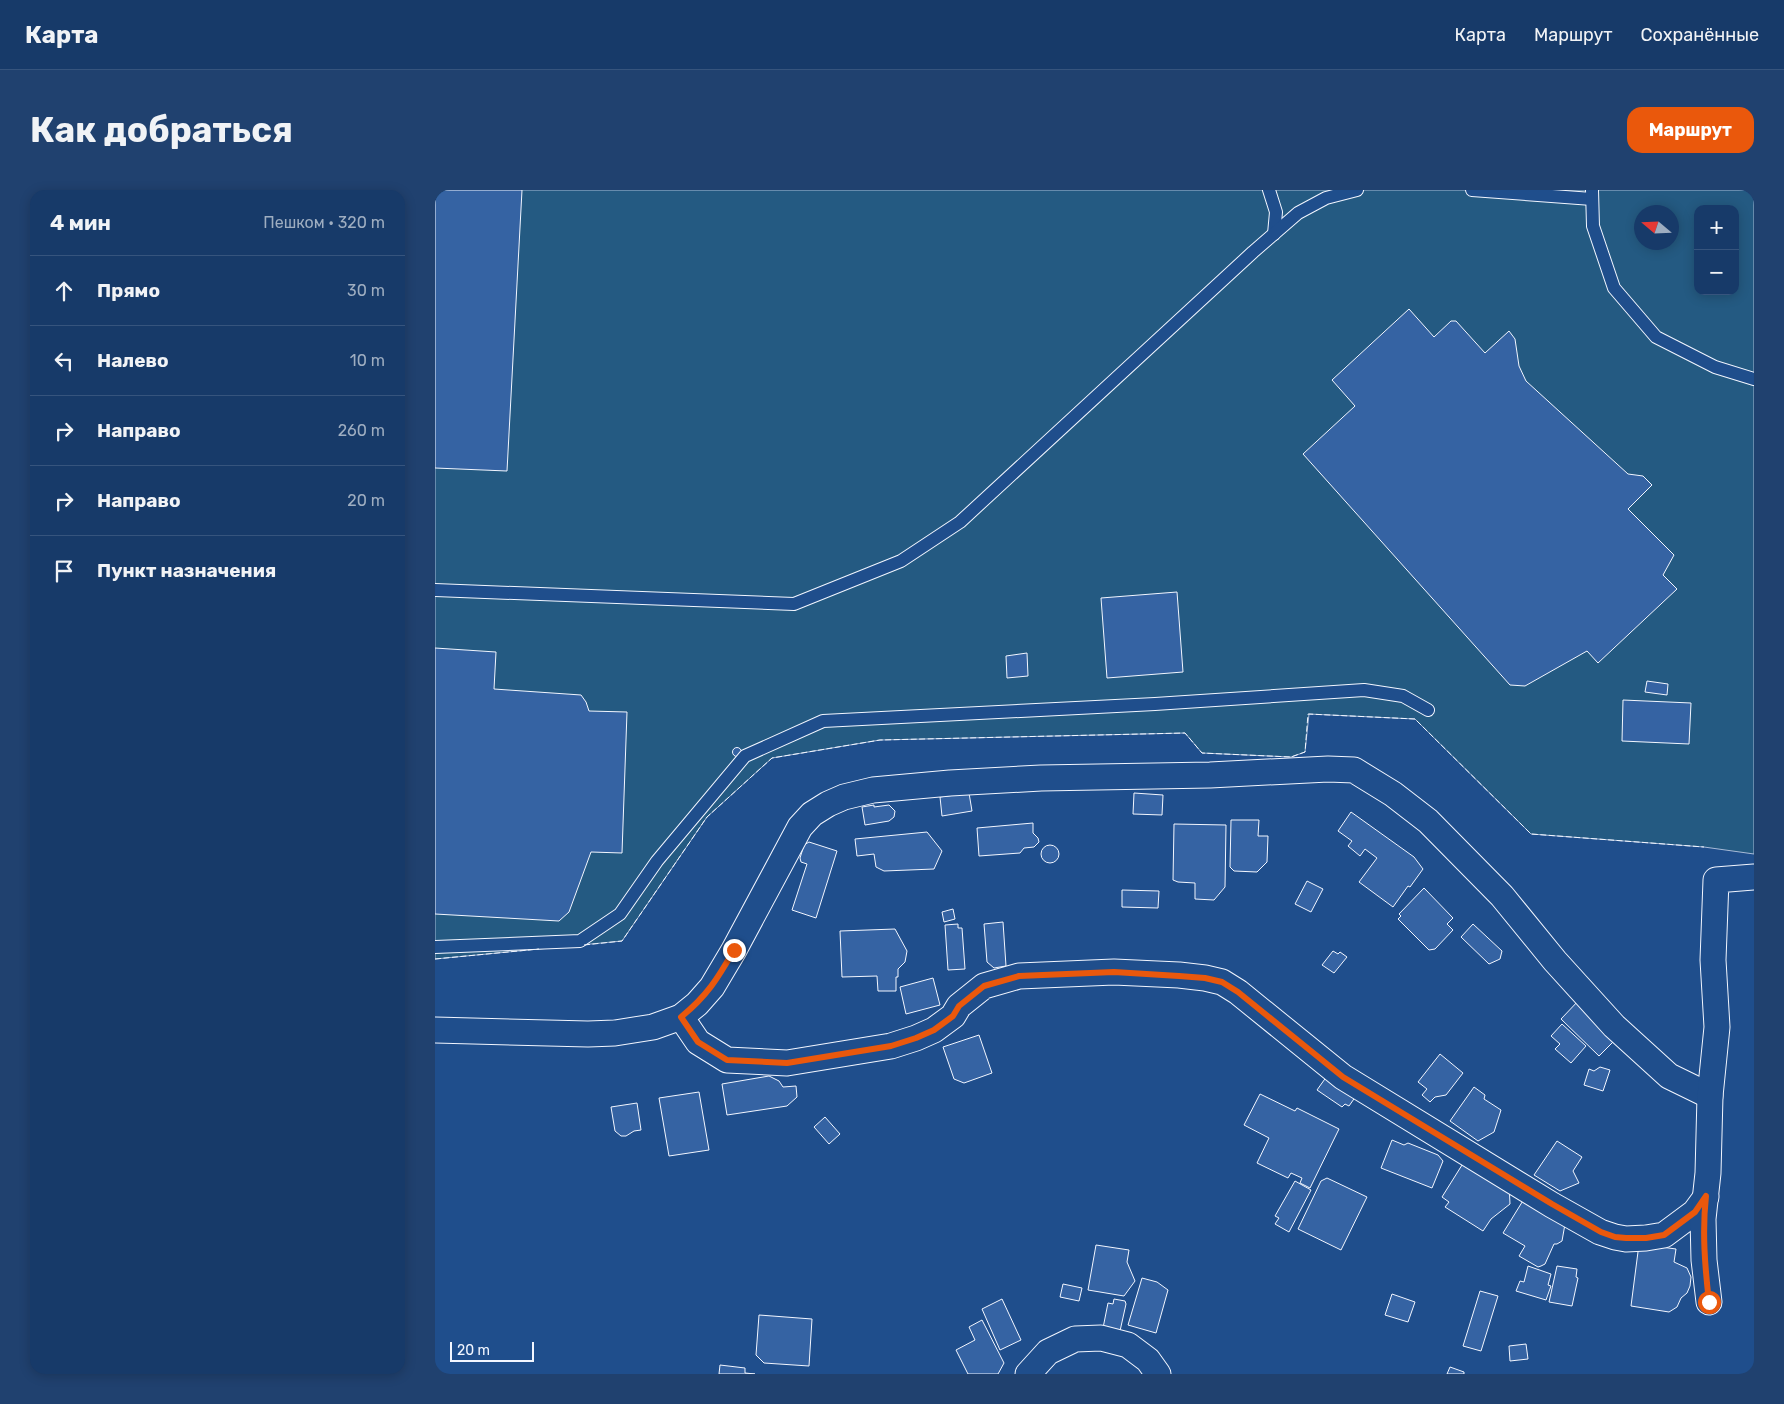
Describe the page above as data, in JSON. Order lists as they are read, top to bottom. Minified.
{"scale_bar":"20 m","north":"left","page":{"header":"Карта","nav":["Карта","Маршрут","Сохранённые"],"buttons":"Маршрут","title":"Как добраться","heading":["4 мин","Пешком · 320 m"],"map_buttons":["+","−"],"list":[["Прямо","30 m"],["Налево","10 m"],["Направо","260 m"],["Направо","20 m"],"Пункт назначения"],"scale":"20 m"}}
